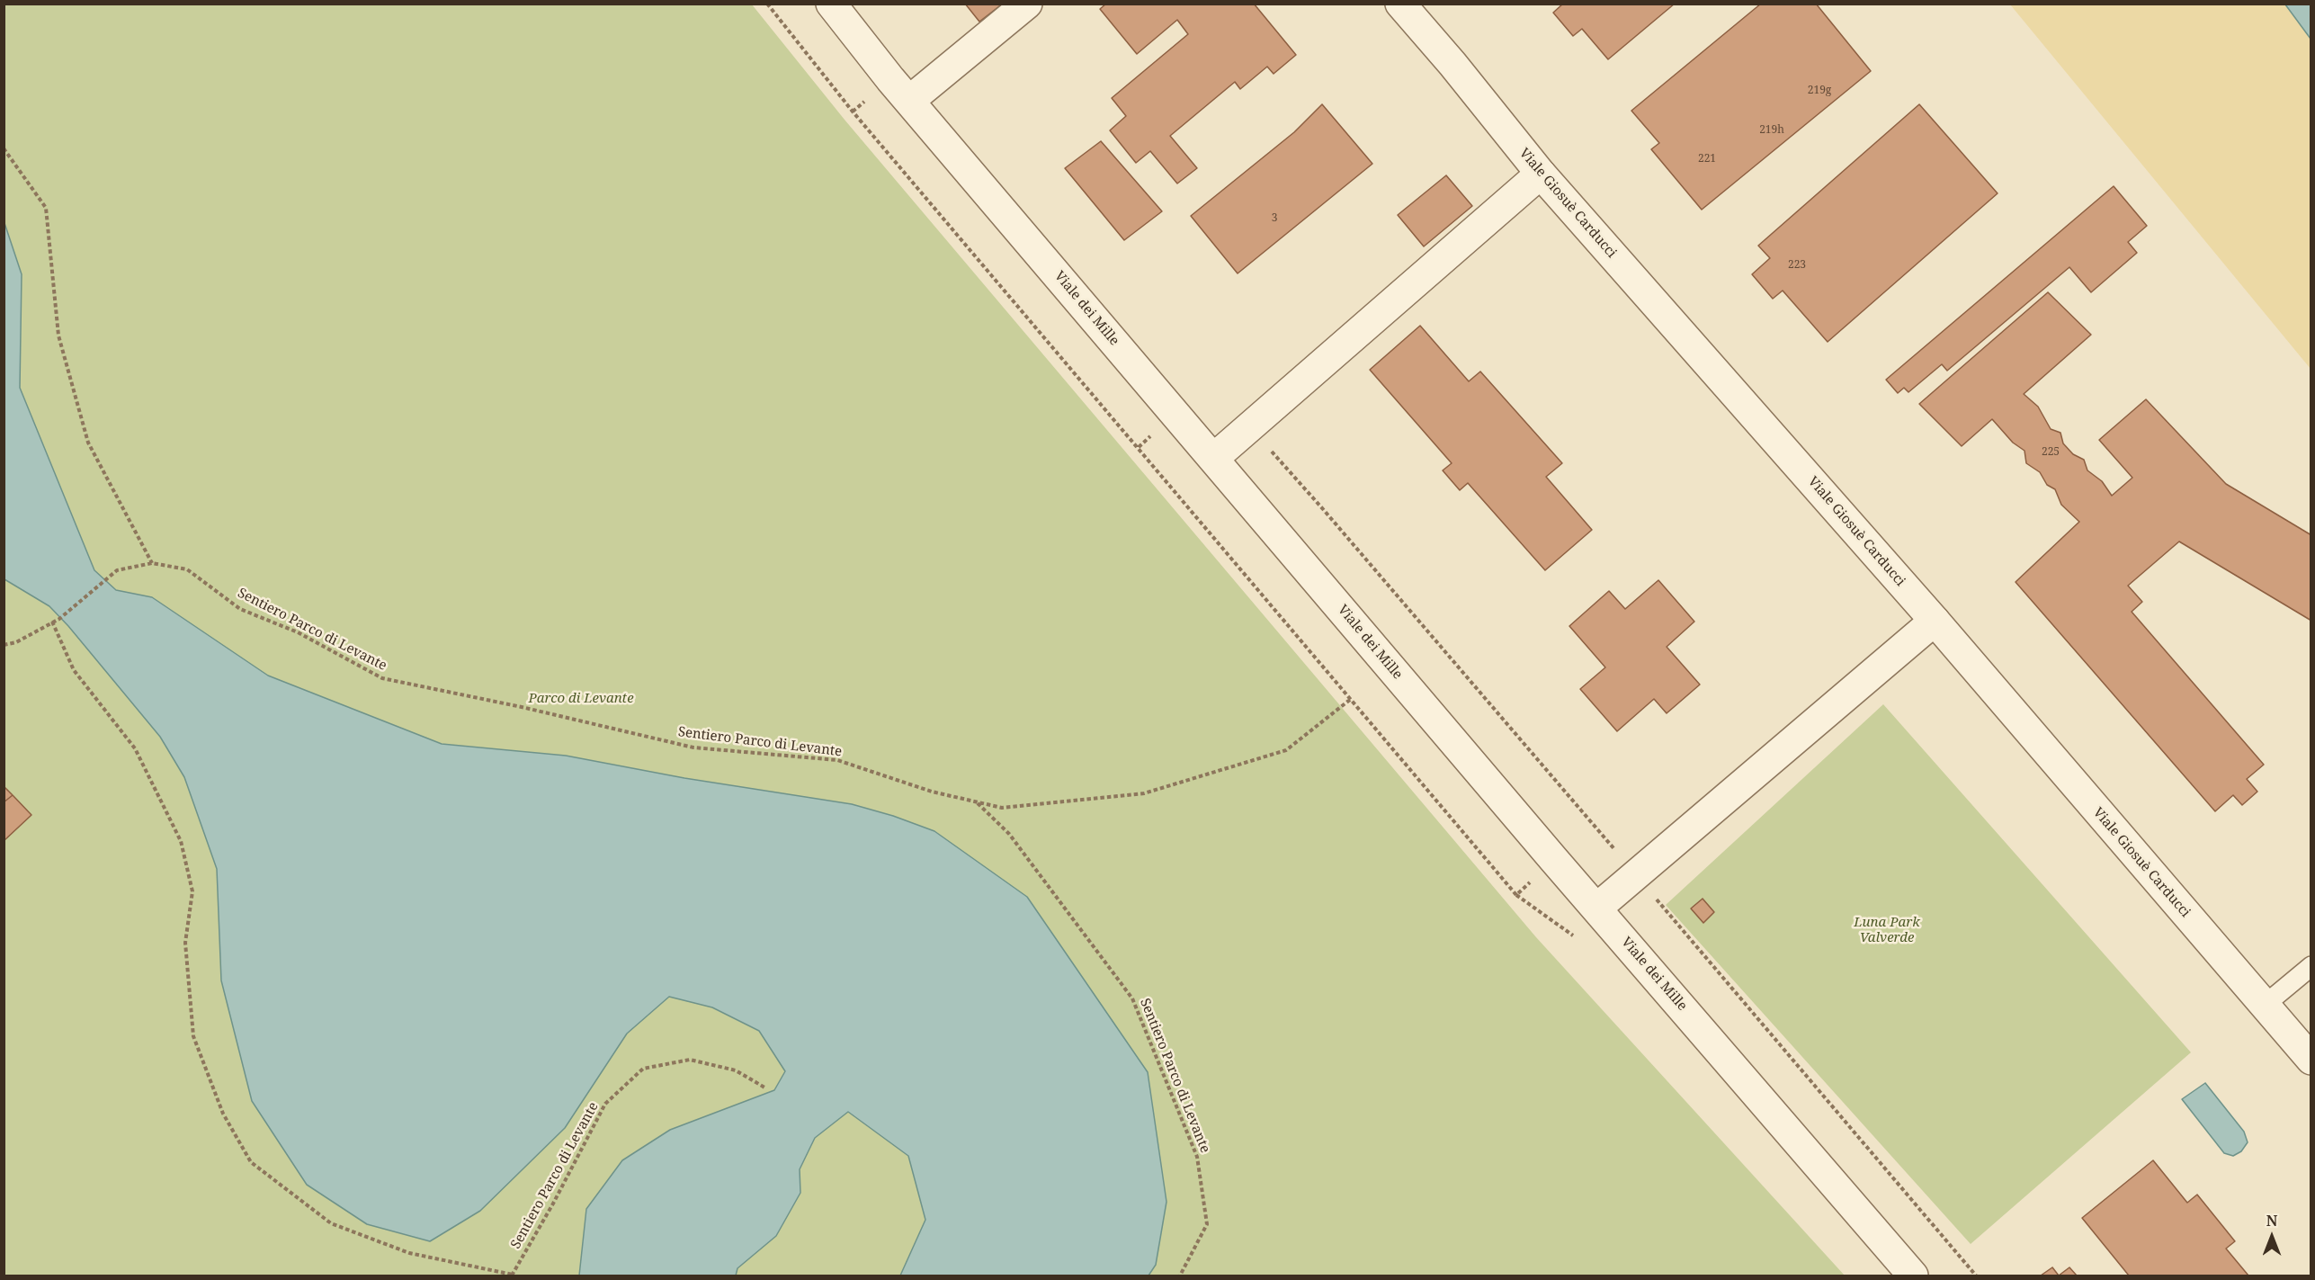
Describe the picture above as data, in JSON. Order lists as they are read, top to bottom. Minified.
{"streets":{"street":["Viale Giosuè Carducci","Viale dei Mille"],"path":["Sentiero Parco di Levante"]},"parks":["Parco di Levante","Luna Park Valverde"],"house_numbers":["219g","219h","221","3","223","225"],"north":"top"}
